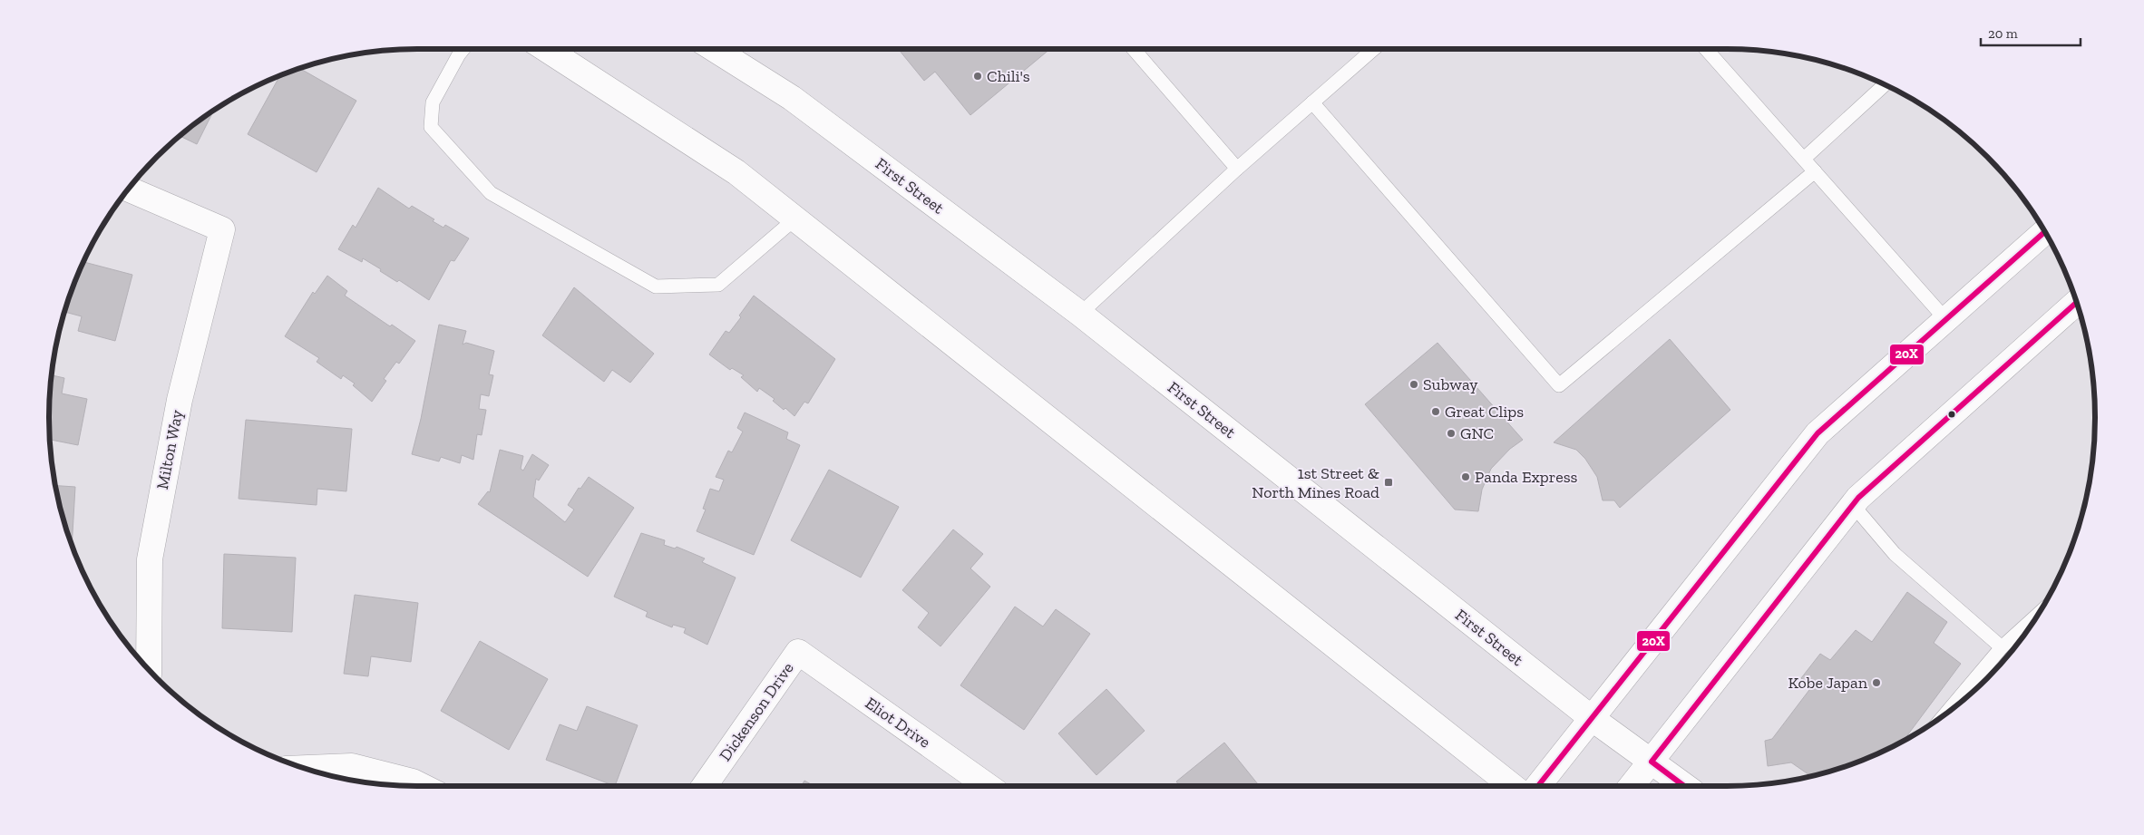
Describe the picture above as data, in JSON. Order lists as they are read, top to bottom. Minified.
{"streets":{"main road":["First Street","Milton Way","Dickenson Drive","Eliot Drive"]},"crossings":[["Dickenson Drive","Eliot Drive"]],"places":{"other":["Chili's","Subway","Great Clips","GNC","Panda Express","Kobe Japan"],"transit":["1st Street & North Mines Road"]},"lines":["transit line 20X"],"scale_bar":"20 m"}
